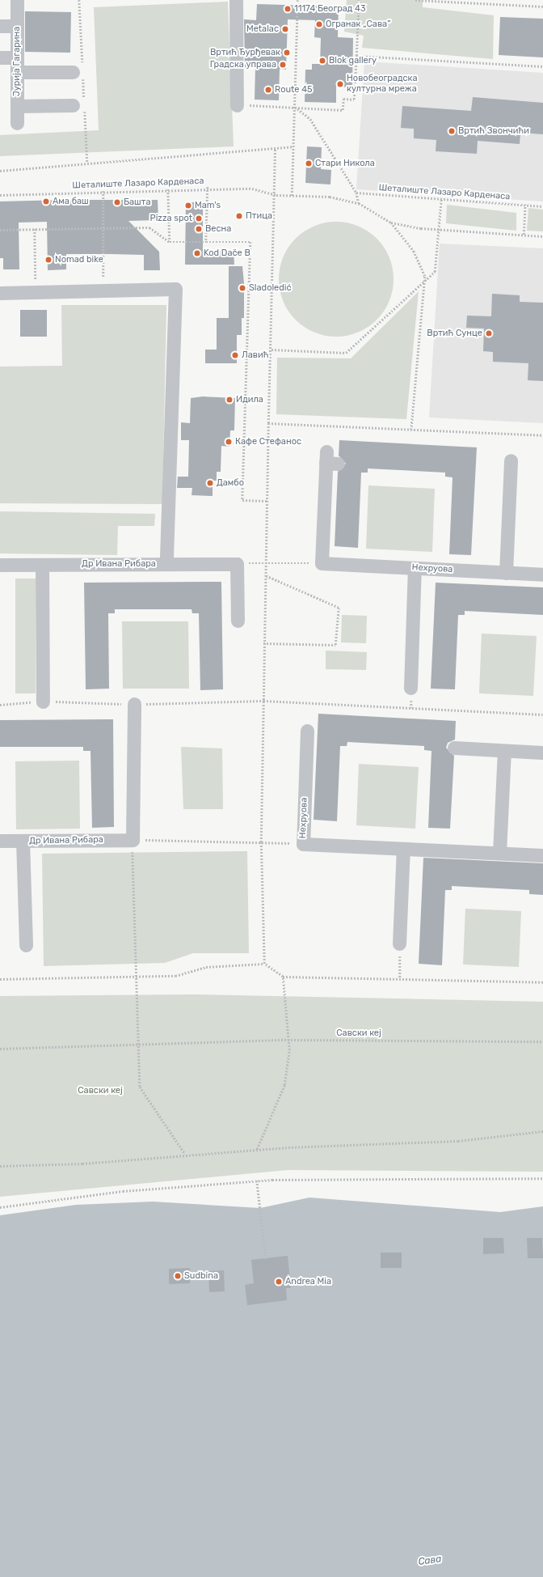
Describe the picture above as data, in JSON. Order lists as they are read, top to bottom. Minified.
{"streets":{"street":["Јурија Гагарина","Др Ивана Рибара","Нехруова"],"path":["Шеталиште Лазаро Карденаса","Савски кеј"]},"water":["Сава"],"parks":["Савски кеј"],"places":["11174 Београд 43","Огранак „Сава”","Metalac","Вртић Ђурђевак","Blok gallery","Градска управа","Новобеоградска културна мрежа","Route 45","Вртић Звончићи","Стари Никола","Ама баш","Башта","Mam's","Птица","Pizza spot","Весна","Kod Dače B","Nomad bike","Sladoledić","Вртић Сунце","Лавић","Идила","Кафе Стефанос","Дамбо","Sudbina","Andrea Mia"]}
